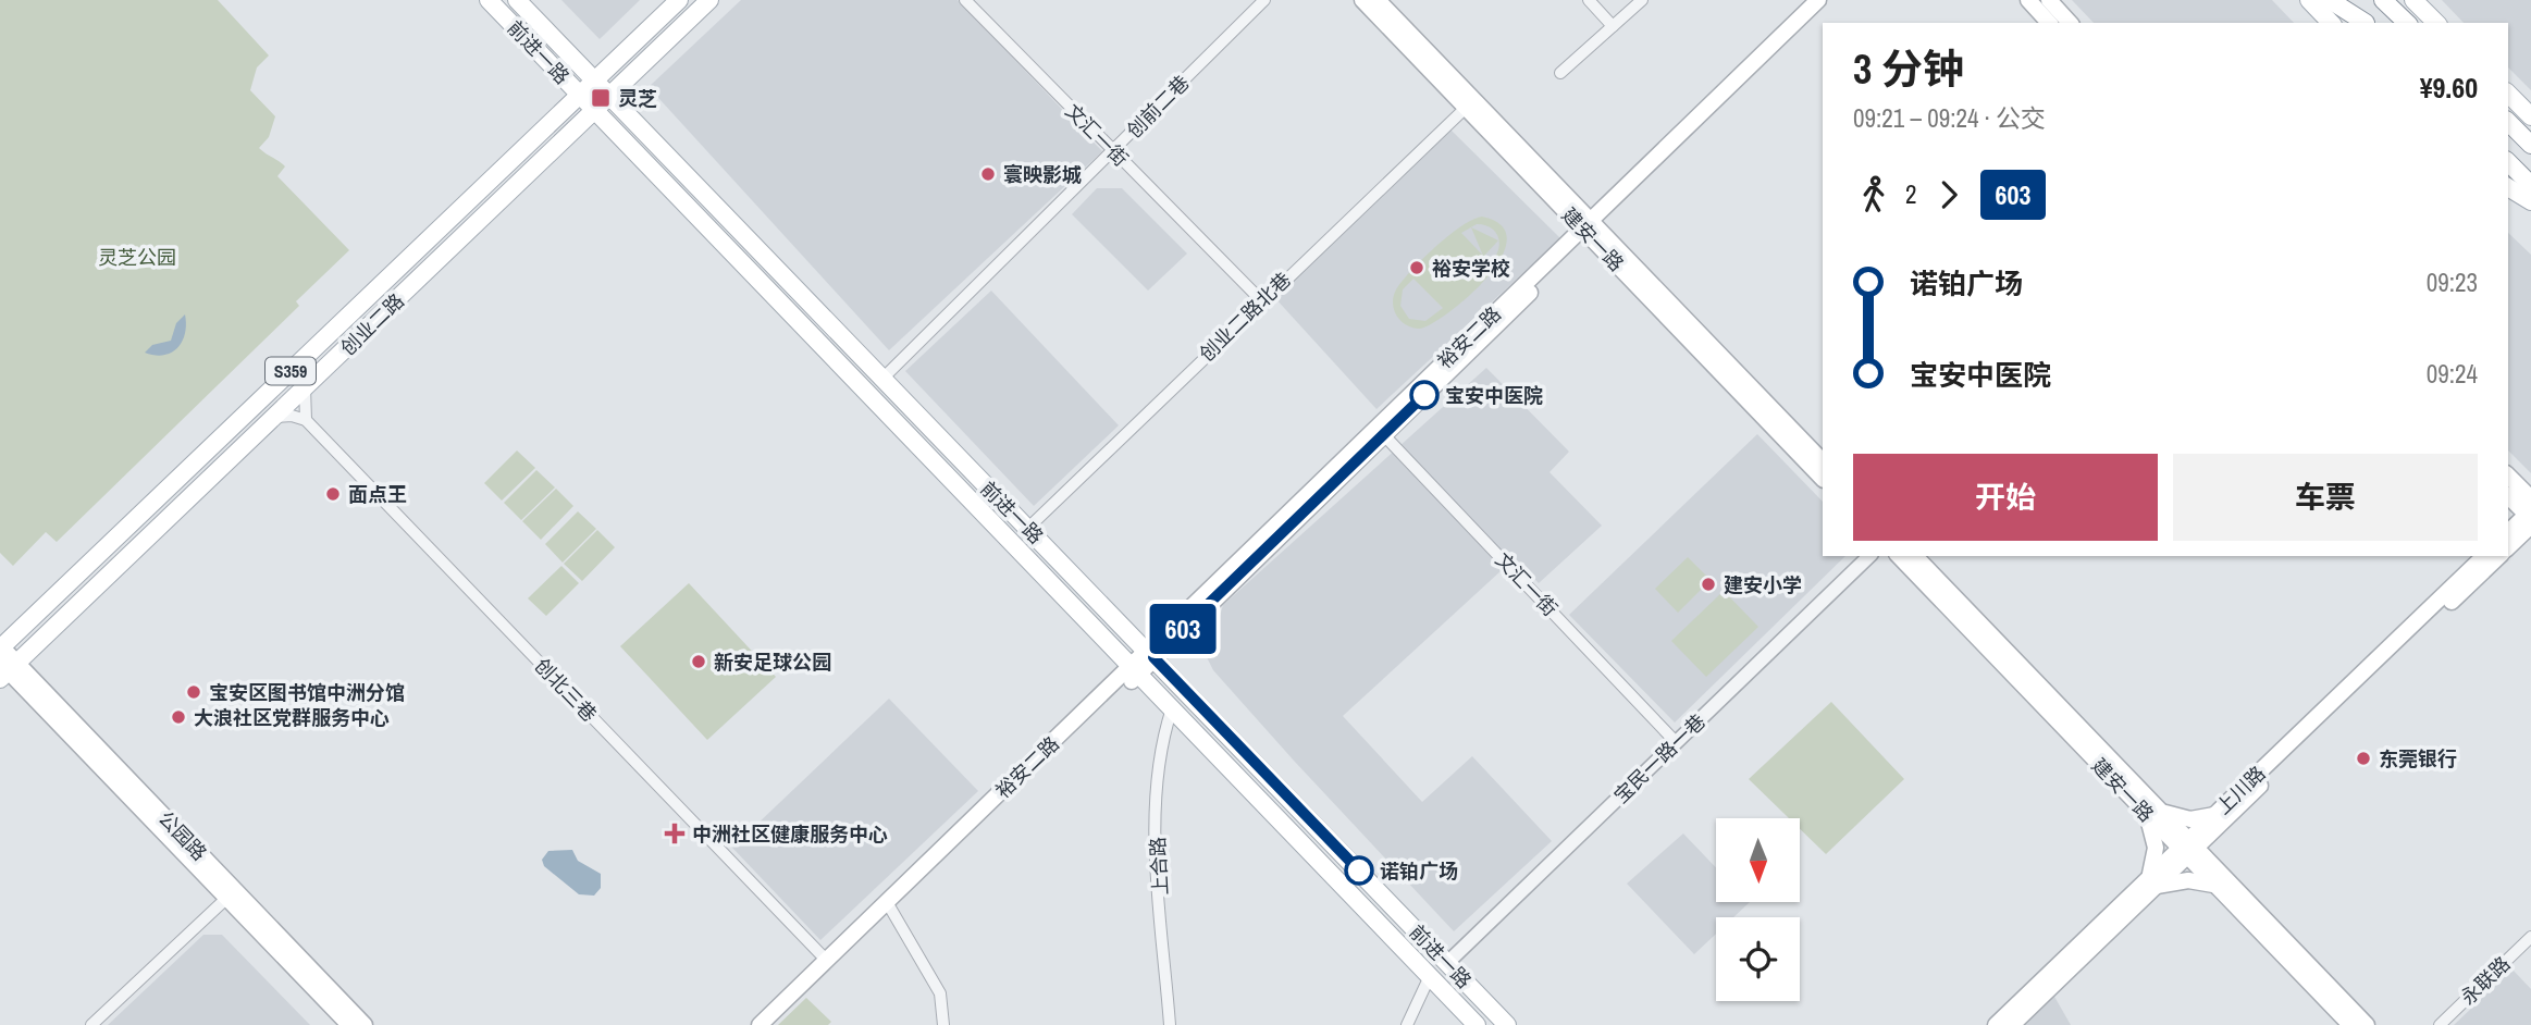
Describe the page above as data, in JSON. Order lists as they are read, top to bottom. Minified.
{"streets":{"main road":["前进一路","建安一路","创业二路","裕安二路","S359","上川路","公园路"],"street":["创前二巷","文汇一街","创业二路北巷","创北三巷","宝民一路一巷","上合路","永联路"]},"crossings":[["前进一路","创前二巷"],["前进一路","创业二路北巷"],["前进一路","创业二路"],["前进一路","裕安二路"],["前进一路","宝民一路一巷"],["前进一路","上合路"],["创前二巷","文汇一街"],["文汇一街","创业二路北巷"],["文汇一街","裕安二路"],["文汇一街","宝民一路一巷"],["建安一路","创业二路北巷"],["建安一路","裕安二路"],["建安一路","上川路"],["创业二路","公园路"],["裕安二路","创北三巷"]],"parks":["灵芝公园"],"places":{"transit":["灵芝"],"other":["寰映影城","裕安学校","宝安中医院","面点王","建安小学","新安足球公园","宝安区图书馆中洲分馆","大浪社区党群服务中心","东莞银行","诺铂广场"],"health":["中洲社区健康服务中心"]},"lines":["bus line 603"],"north":"bottom","page":{"on_map":"603","heading":["3 分钟","09:21 – 09:24 · 公交","¥9.60"],"legs":["2","603"],"list":[{"name":"诺铂广场","value":"09:23"},{"name":"宝安中医院","value":"09:24"}],"buttons":["开始","车票"]}}
